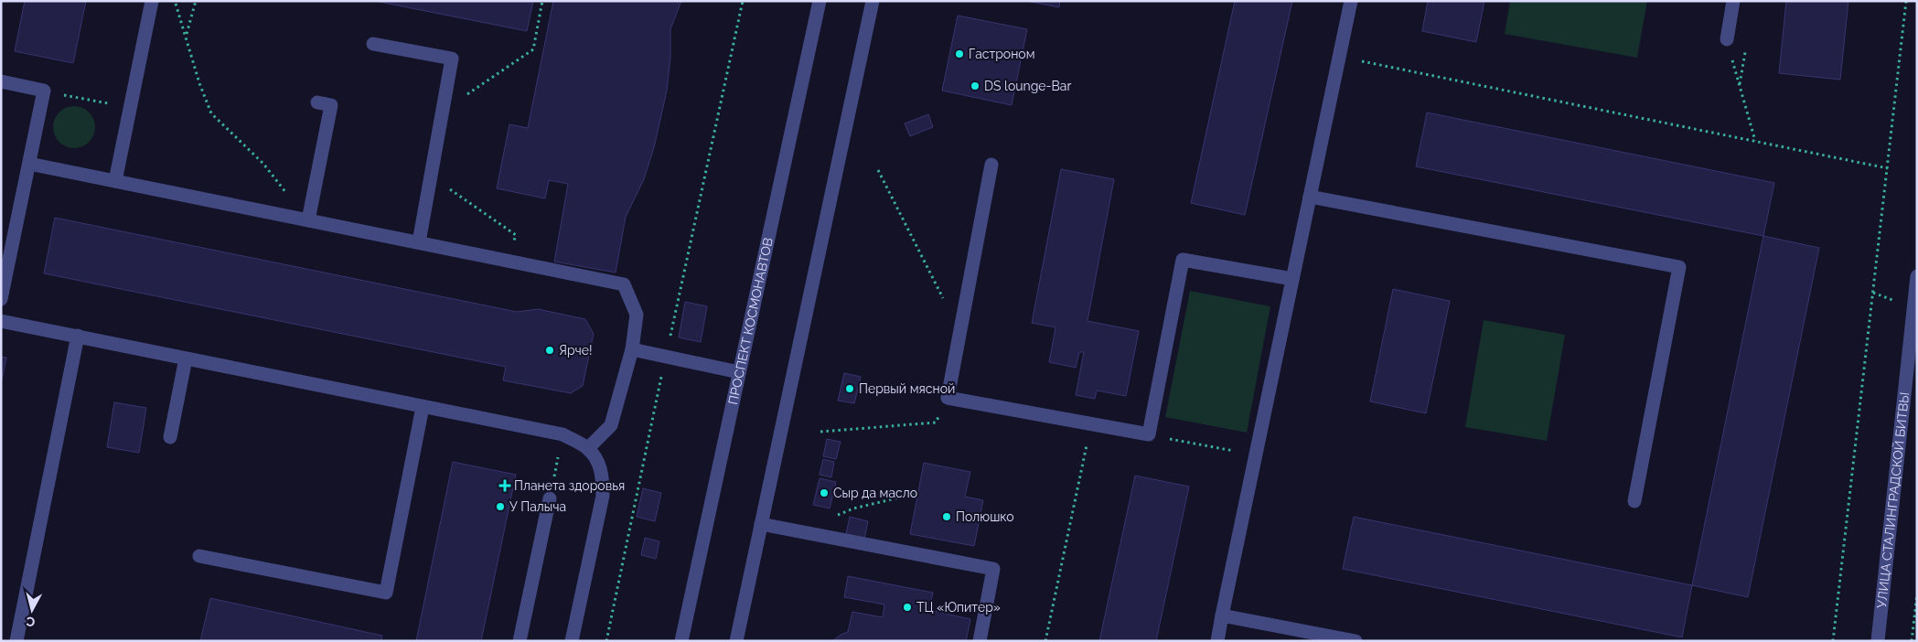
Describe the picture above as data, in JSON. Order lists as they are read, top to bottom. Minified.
{"streets":{"street":["ПРОСПЕКТ КОСМОНАВТОВ","УЛИЦА СТАЛИНГРАДСКОЙ БИТВЫ"]},"places":{"other":["Гастроном","DS lounge-Bar","Ярче!","Первый мясной","Сыр да масло","У Палыча","Полюшко","ТЦ «Юпитер»"],"health":["Планета здоровья"]},"north":"bottom"}
